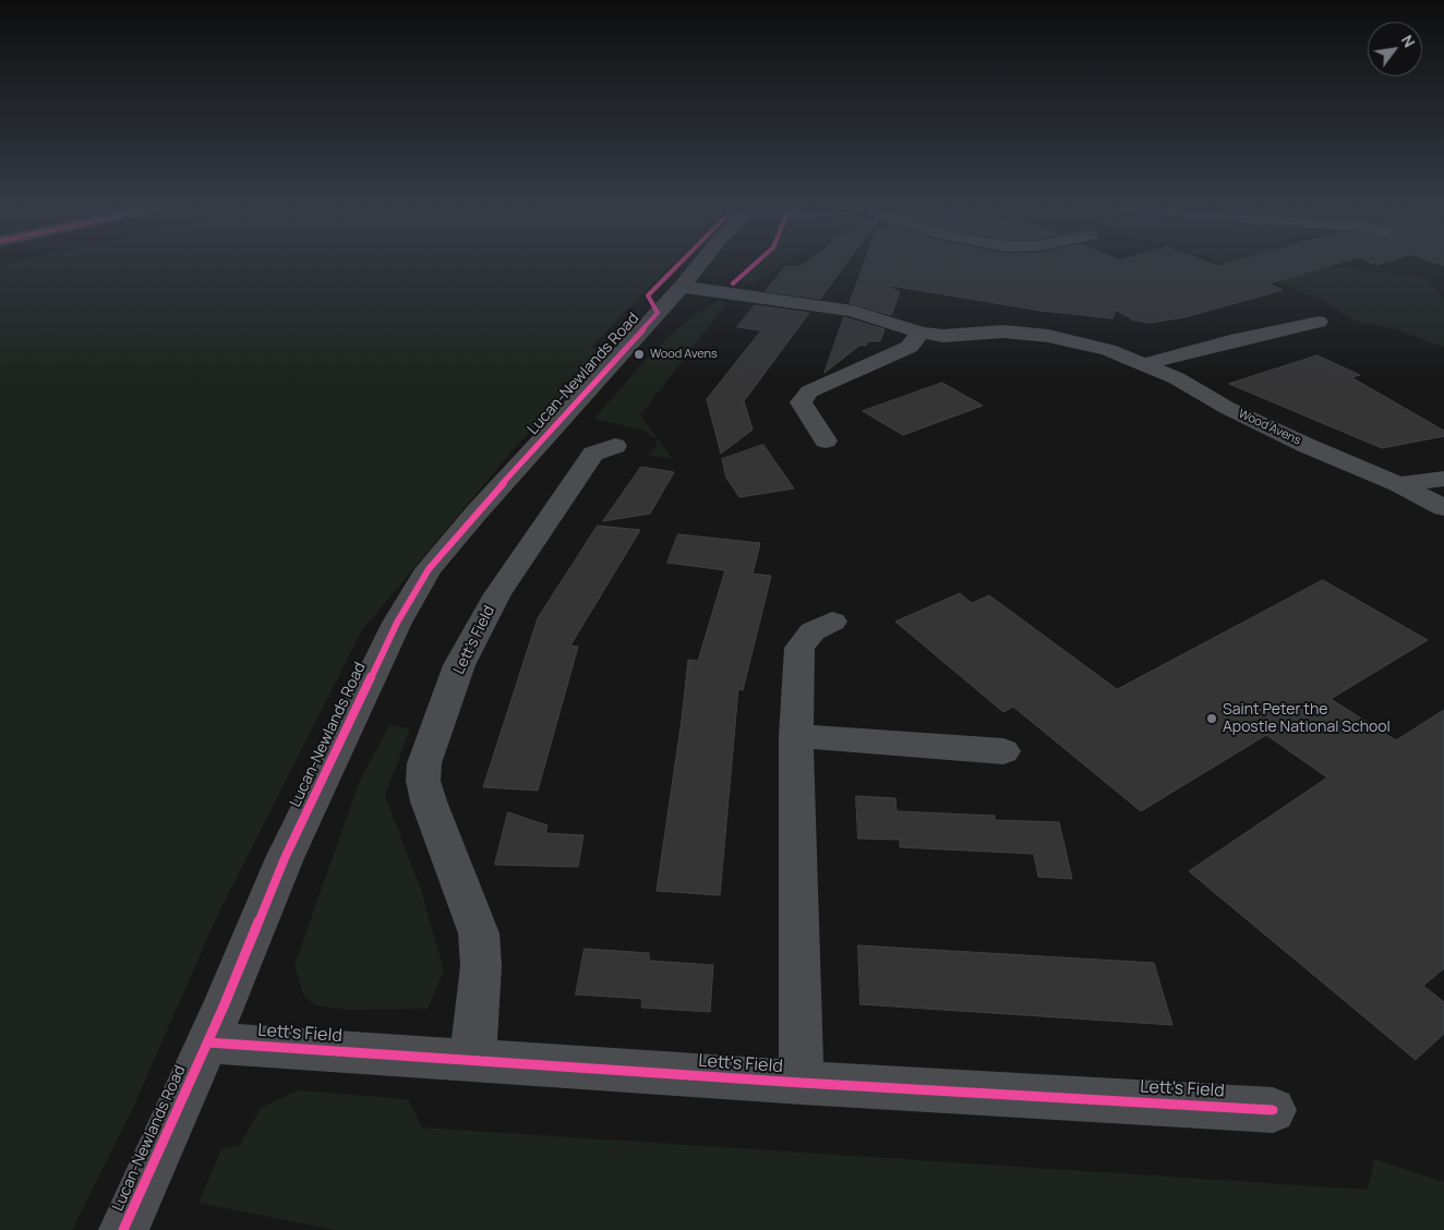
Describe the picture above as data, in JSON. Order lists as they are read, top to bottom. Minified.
{"streets":{"street":["Lucan-Newlands Road","Wood Avens","Lett's Field"]},"crossings":[["Lucan-Newlands Road","Wood Avens"],["Lucan-Newlands Road","Lett's Field"]],"places":["Wood Avens","Saint Peter the Apostle National School"],"north":"top right"}
